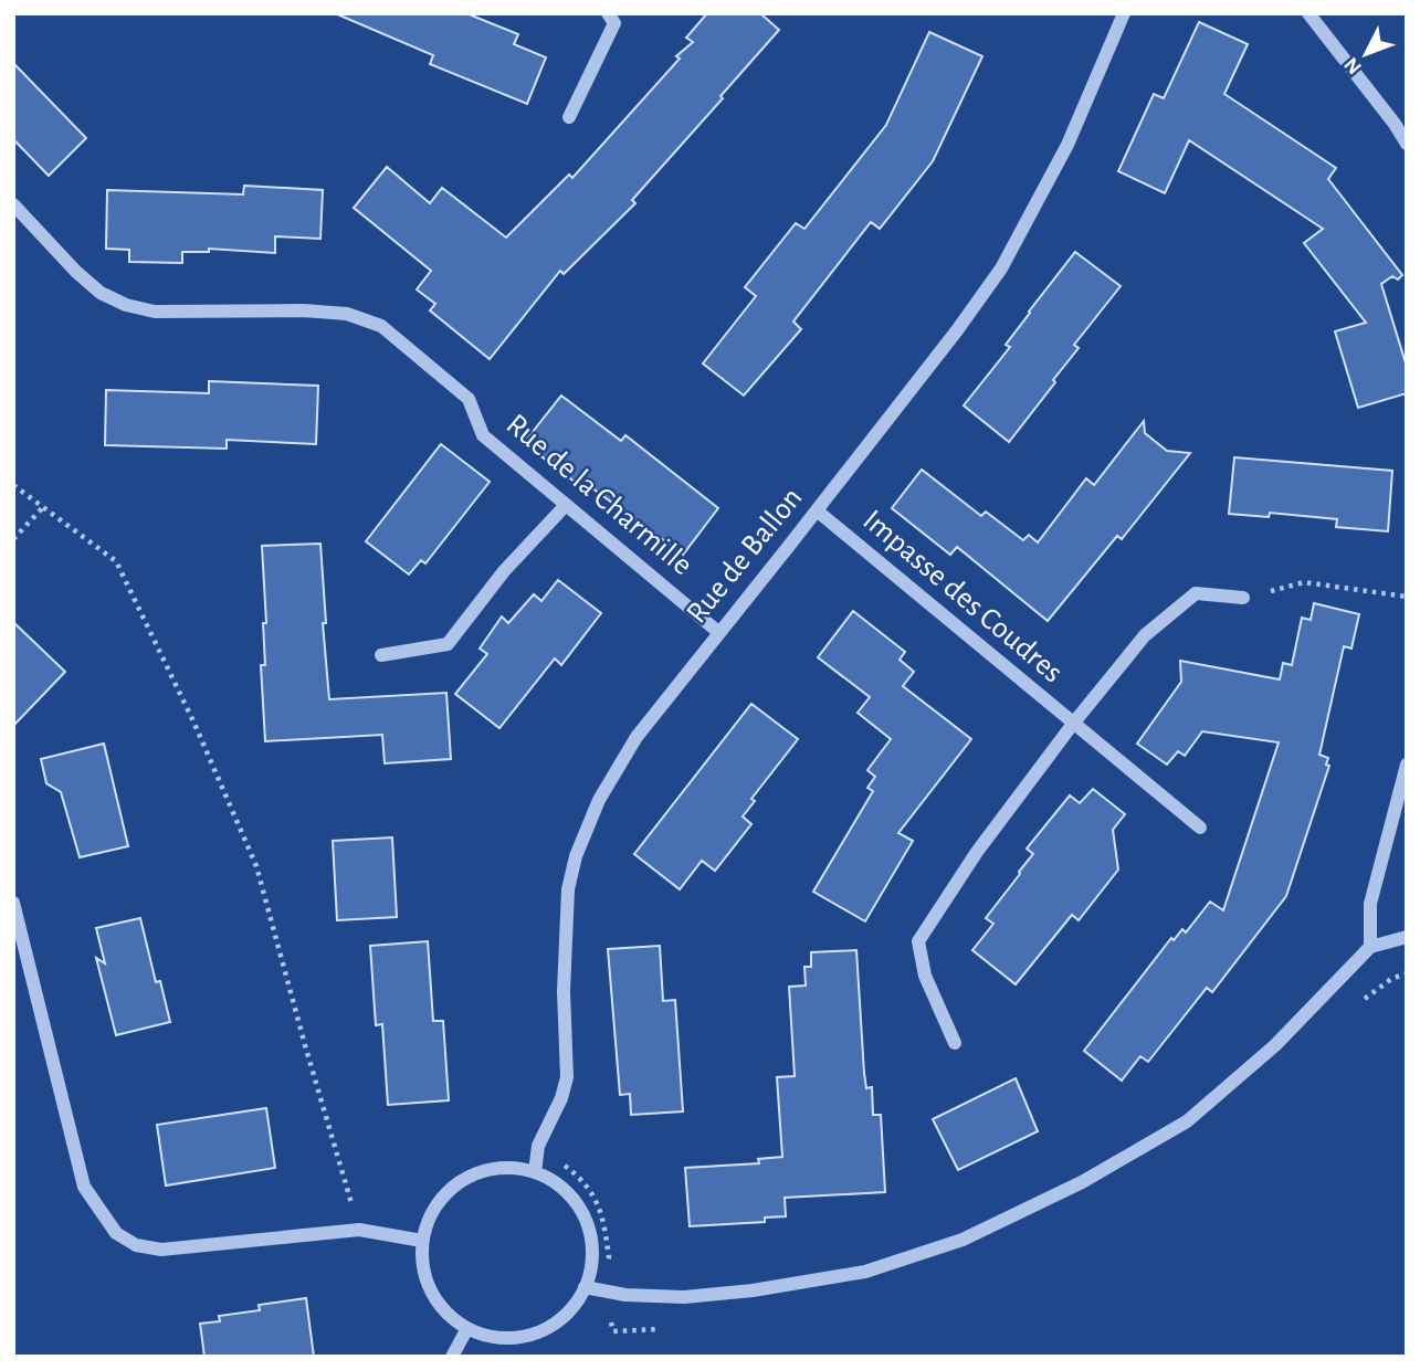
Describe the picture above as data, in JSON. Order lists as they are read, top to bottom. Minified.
{"streets":{"street":["Rue de la Charmille","Rue de Ballon","Impasse des Coudres"]},"crossings":[["Rue de la Charmille","Rue de Ballon"],["Rue de Ballon","Impasse des Coudres"]],"north":"bottom left"}
